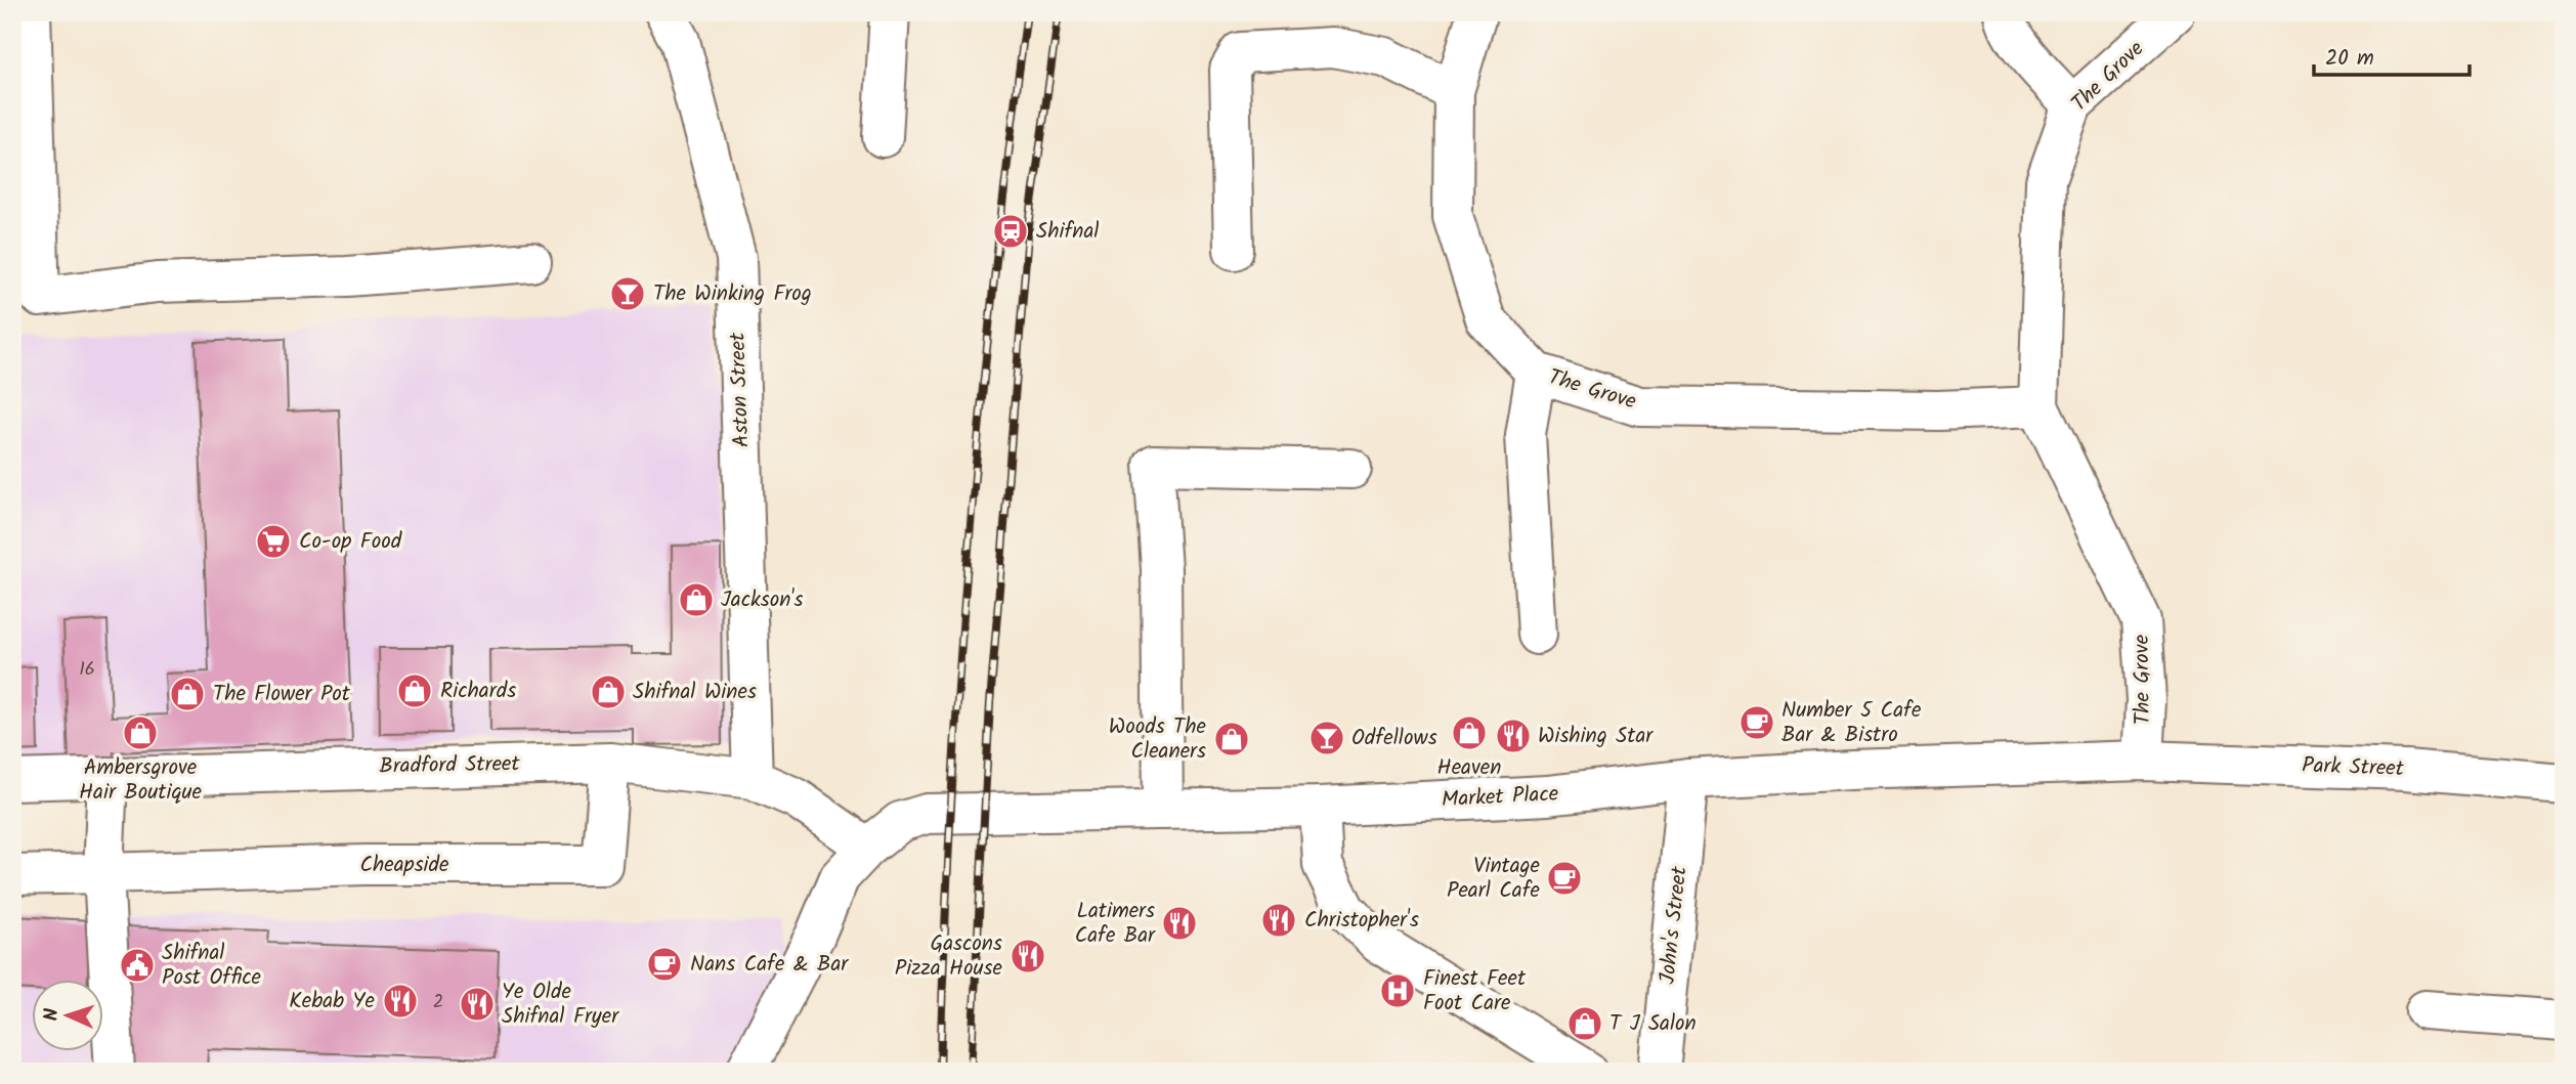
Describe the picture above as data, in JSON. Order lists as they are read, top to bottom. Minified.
{"streets":{"street":["The Grove","Aston Street","Bradford Street","Park Street","Market Place","Cheapside","John's Street"]},"crossings":[["The Grove","Park Street"],["The Grove","Market Place"],["Aston Street","Bradford Street"],["Bradford Street","Market Place"],["Bradford Street","Cheapside"],["Park Street","Market Place"],["Market Place","John's Street"]],"places":{"station":["Shifnal"],"bar":["The Winking Frog","Odfellows"],"supermarket":["Co-op Food"],"shop":["Jackson's","Richards","Shifnal Wines","The Flower Pot","Ambersgrove Hair Boutique","Heaven","Woods The Cleaners","T J Salon"],"cafe":["Number 5 Cafe Bar & Bistro","Vintage Pearl Cafe","Nans Cafe & Bar"],"restaurant":["Wishing Star","Christopher's","Latimers Cafe Bar","Gascons Pizza House","Kebab Ye","Ye Olde Shifnal Fryer"],"public building":["Shifnal Post Office"],"hospital":["Finest Feet Foot Care"]},"house_numbers":["16","2"],"scale_bar":"20 m","north":"left"}
